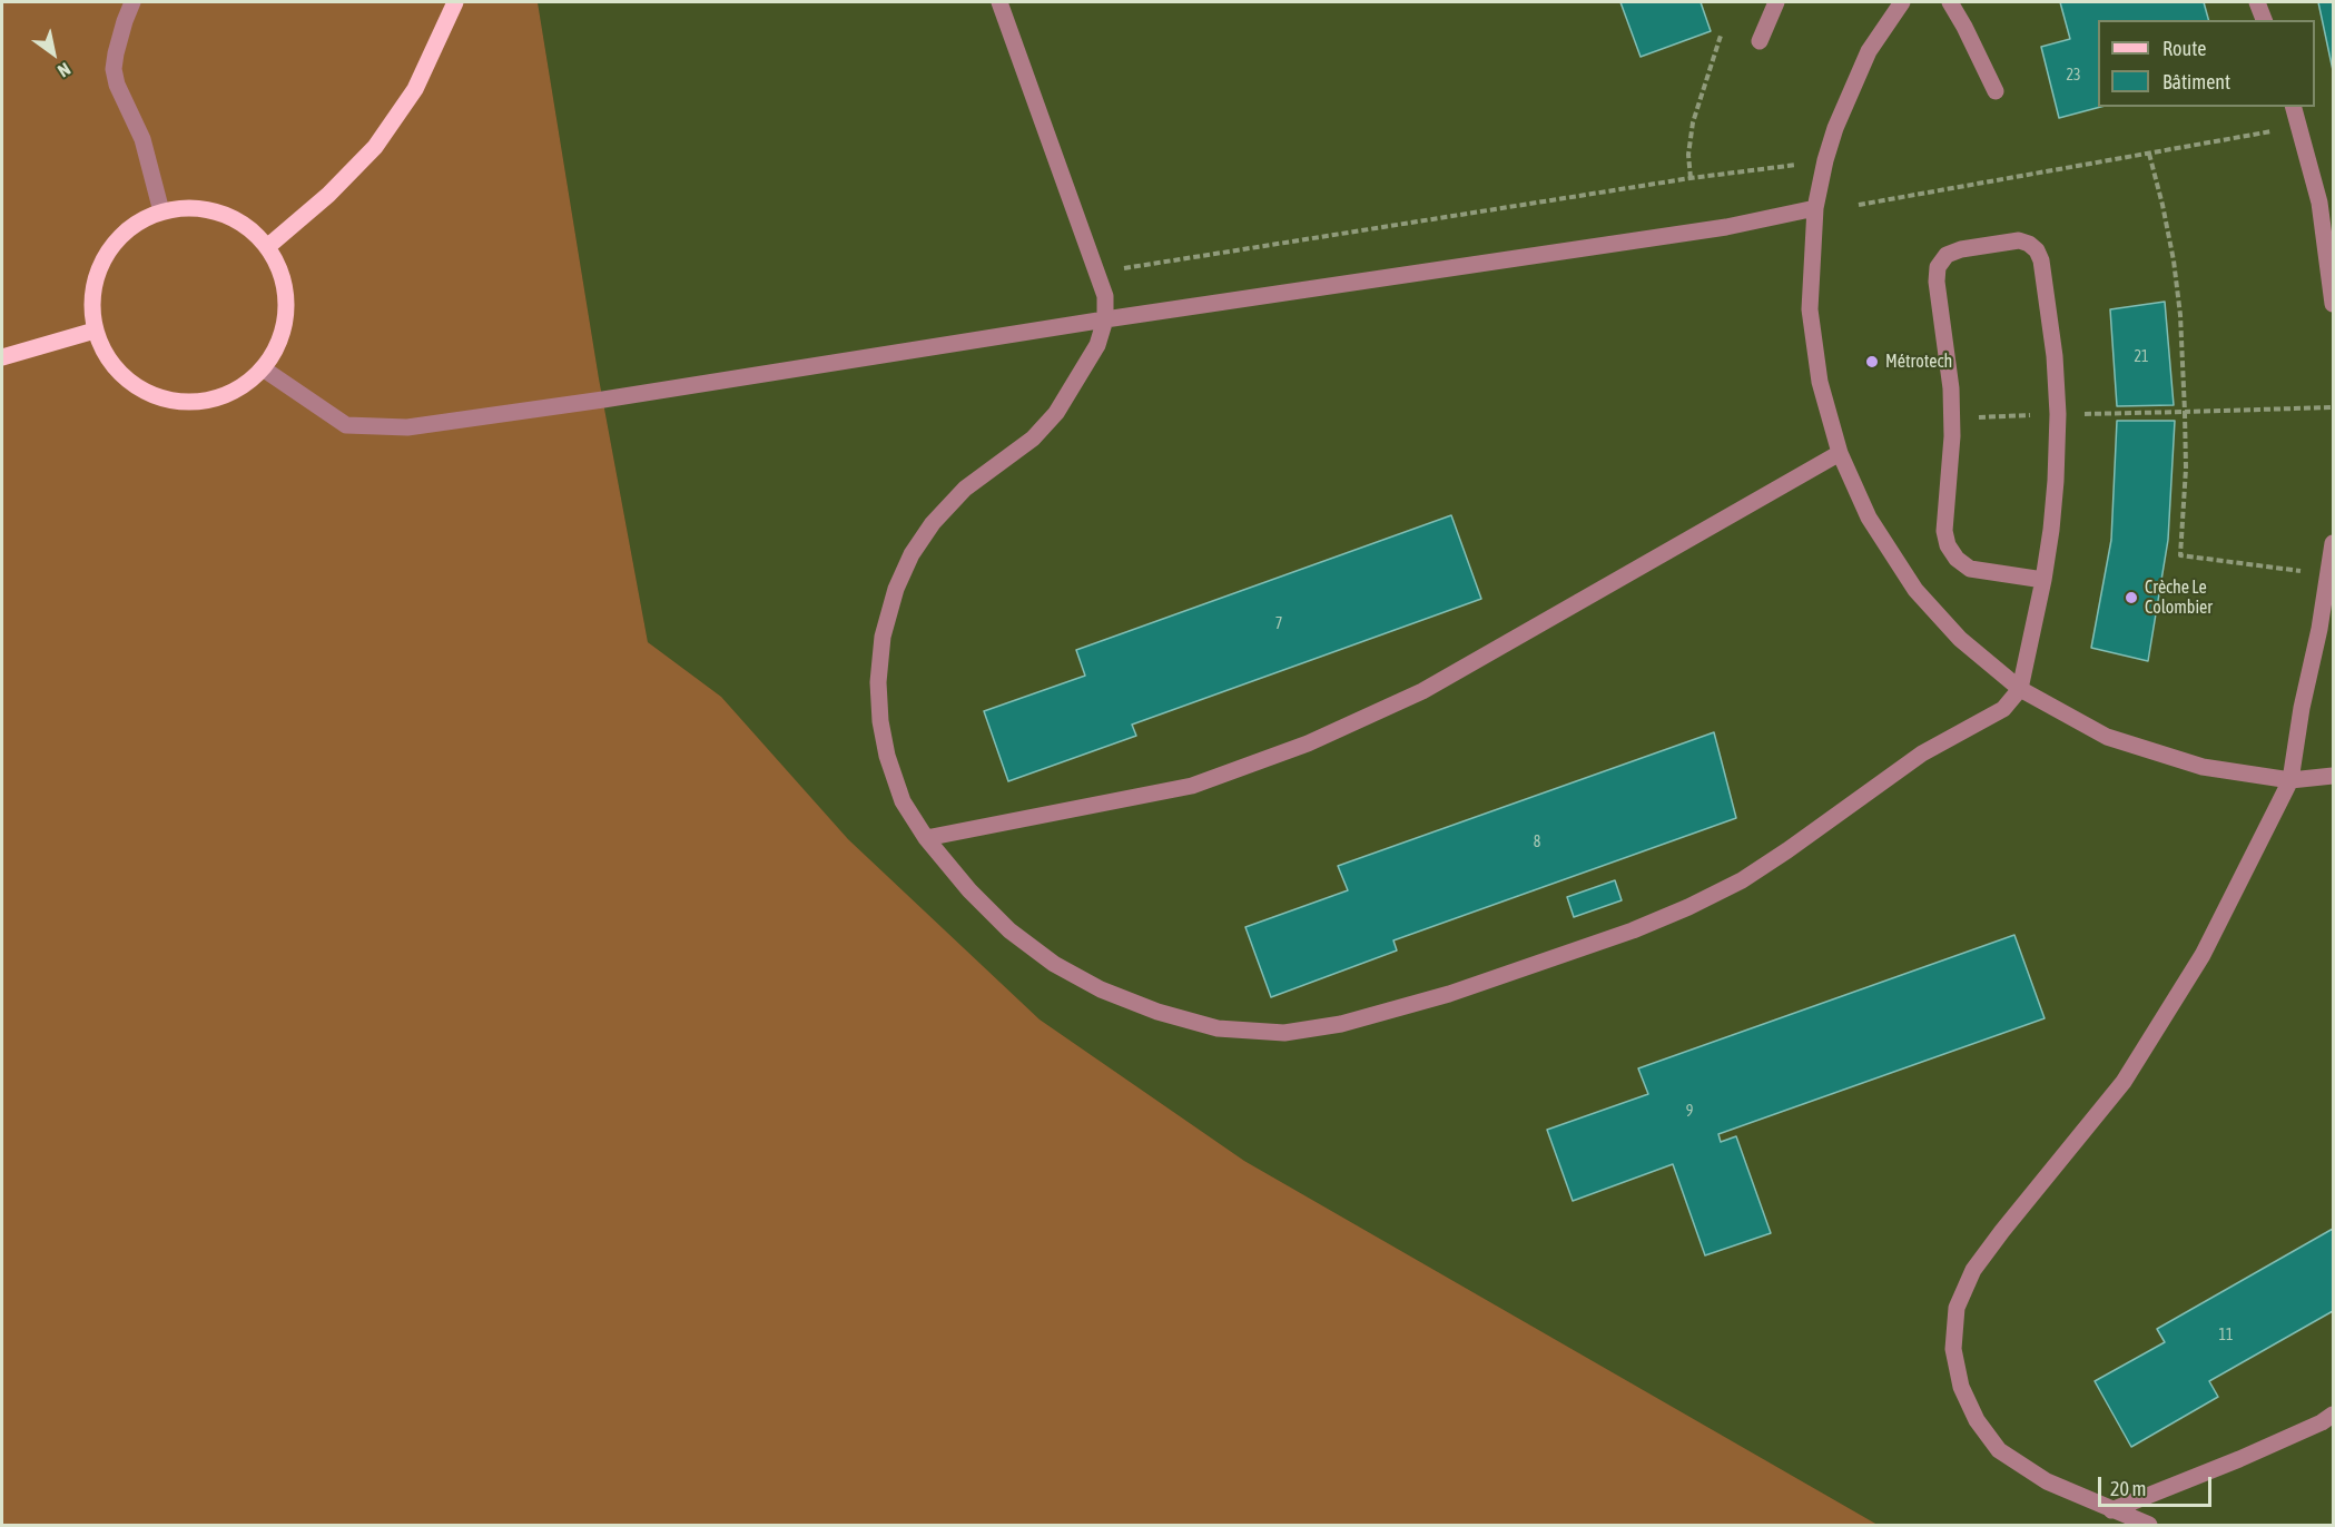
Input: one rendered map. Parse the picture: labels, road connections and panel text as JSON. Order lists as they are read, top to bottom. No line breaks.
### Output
{"places":["Métrotech","Crèche Le Colombier"],"house_numbers":["23","21","7","8","9","11"],"legend":["Route","Bâtiment"],"scale_bar":"20 m","north":"bottom right"}
